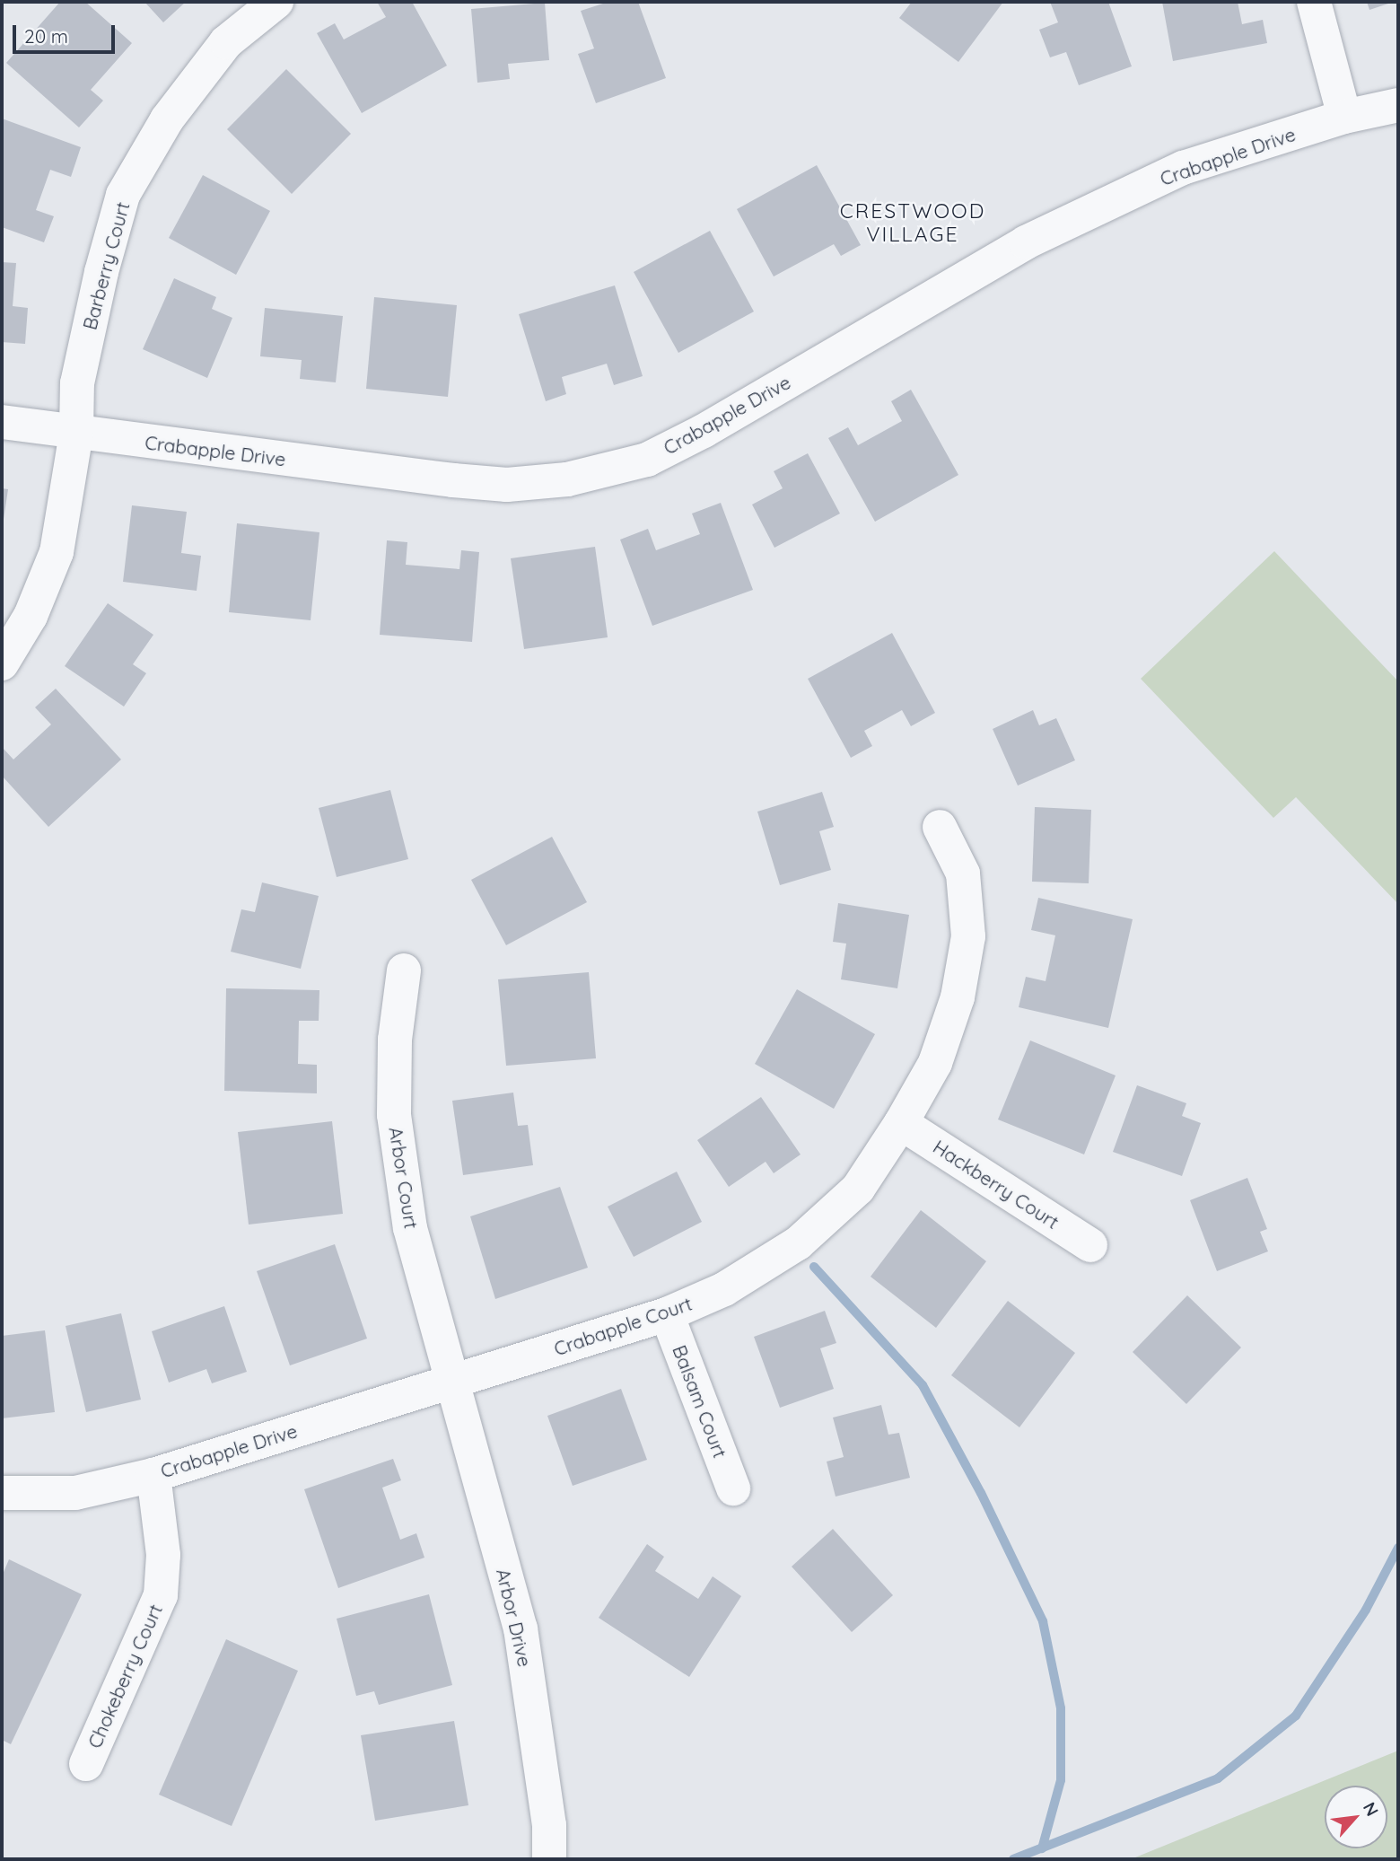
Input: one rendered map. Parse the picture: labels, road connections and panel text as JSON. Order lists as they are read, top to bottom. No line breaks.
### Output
{"streets":{"street":["Crabapple Drive","Barberry Court","Arbor Court","Hackberry Court","Crabapple Court","Balsam Court","Arbor Drive","Chokeberry Court"]},"crossings":[["Crabapple Drive","Barberry Court"],["Crabapple Drive","Arbor Court"],["Crabapple Drive","Crabapple Court"],["Crabapple Drive","Arbor Drive"],["Crabapple Drive","Chokeberry Court"],["Arbor Court","Crabapple Court"],["Arbor Court","Arbor Drive"],["Hackberry Court","Crabapple Court"],["Crabapple Court","Balsam Court"],["Crabapple Court","Arbor Drive"]],"districts":["CRESTWOOD VILLAGE"],"scale_bar":"20 m","north":"top right"}
